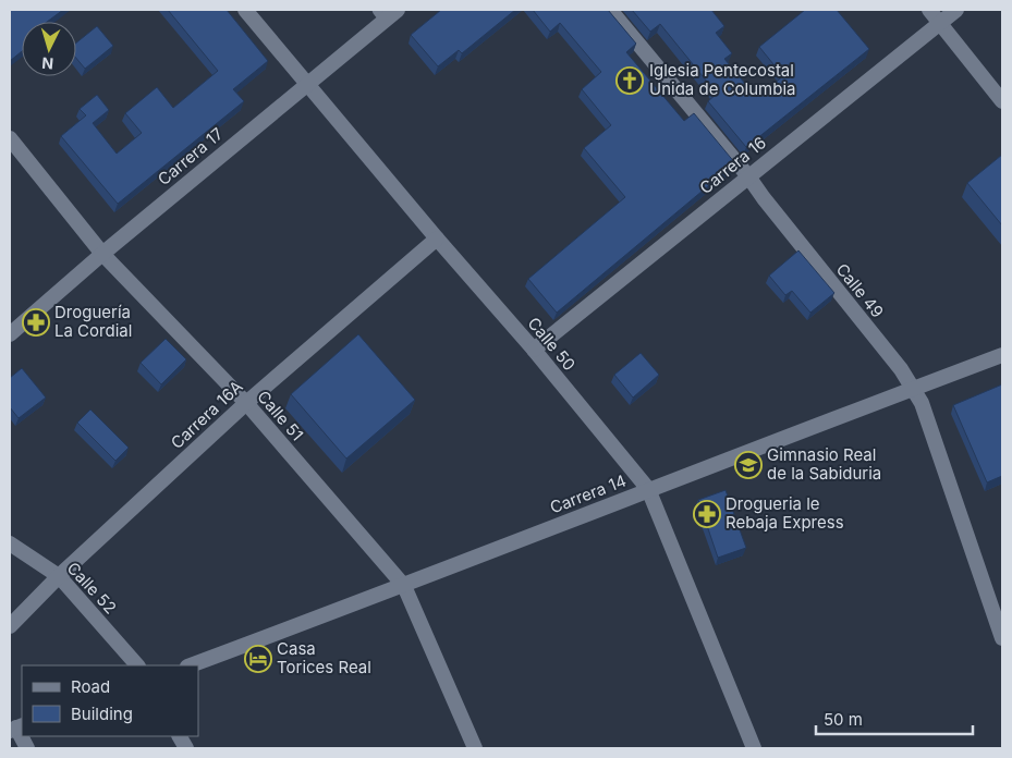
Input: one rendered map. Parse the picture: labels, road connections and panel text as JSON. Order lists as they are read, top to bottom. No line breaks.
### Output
{"streets":{"street":["Carrera 17","Carrera 16","Calle 49","Calle 50","Carrera 16A","Calle 51","Carrera 14","Calle 52"]},"crossings":[["Carrera 17","Calle 50"],["Carrera 17","Calle 51"],["Carrera 16","Calle 49"],["Carrera 16","Calle 50"],["Calle 49","Carrera 14"],["Calle 50","Carrera 16A"],["Calle 50","Carrera 14"],["Carrera 16A","Calle 51"],["Carrera 16A","Calle 52"],["Calle 51","Carrera 14"]],"places":{"church":["Iglesia Pentecostal Unida de Columbia"],"pharmacy":["Droguería La Cordial","Drogueria le Rebaja Express"],"school or university":["Gimnasio Real de la Sabiduria"],"hotel":["Casa Torices Real"]},"legend":["Road","Building"],"scale_bar":"50 m","north":"bottom"}
